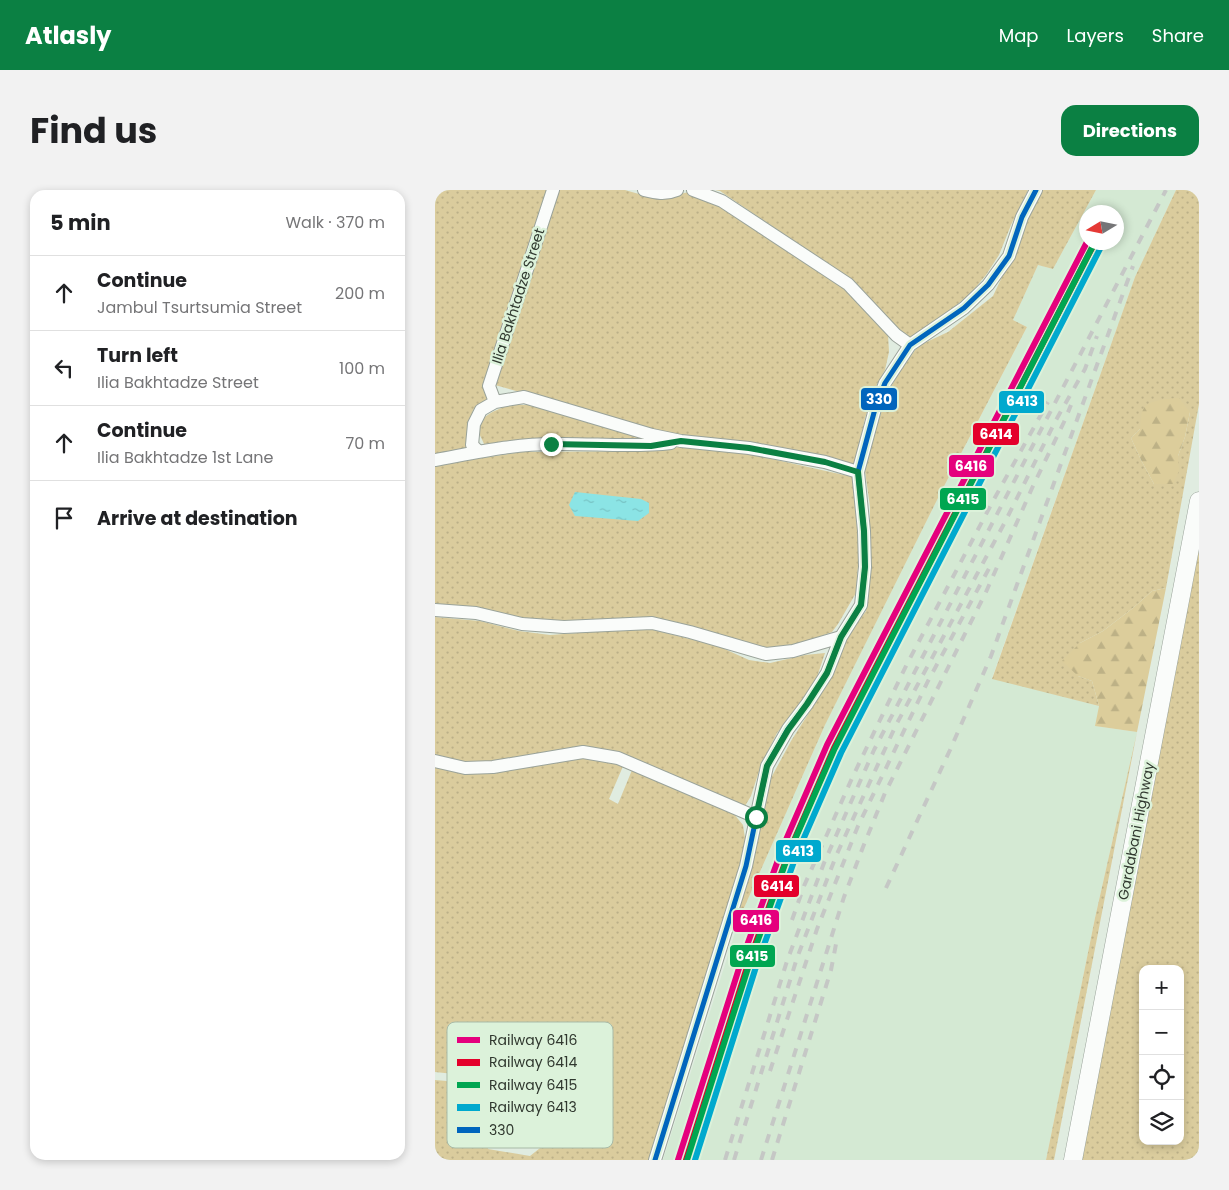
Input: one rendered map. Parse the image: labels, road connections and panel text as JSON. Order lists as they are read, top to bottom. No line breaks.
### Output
{"streets":{"main road":["Gardabani Highway"],"street":["Ilia Bakhtadze Street"]},"lines":["transit line 330","rail line 6416","rail line 6414","rail line 6415","rail line 6413"],"legend":["Railway 6416","Railway 6414","Railway 6415","Railway 6413","330"],"north":"left","page":{"header":"Atlasly","nav":["Map","Layers","Share"],"title":"Find us","buttons":"Directions","heading":["5 min","Walk · 370 m"],"list":[["Continue","Jambul Tsurtsumia Street","200 m"],["Turn left","Ilia Bakhtadze Street","100 m"],["Continue","Ilia Bakhtadze 1st Lane","70 m"],"Arrive at destination"],"map_buttons":["+","−"]}}
